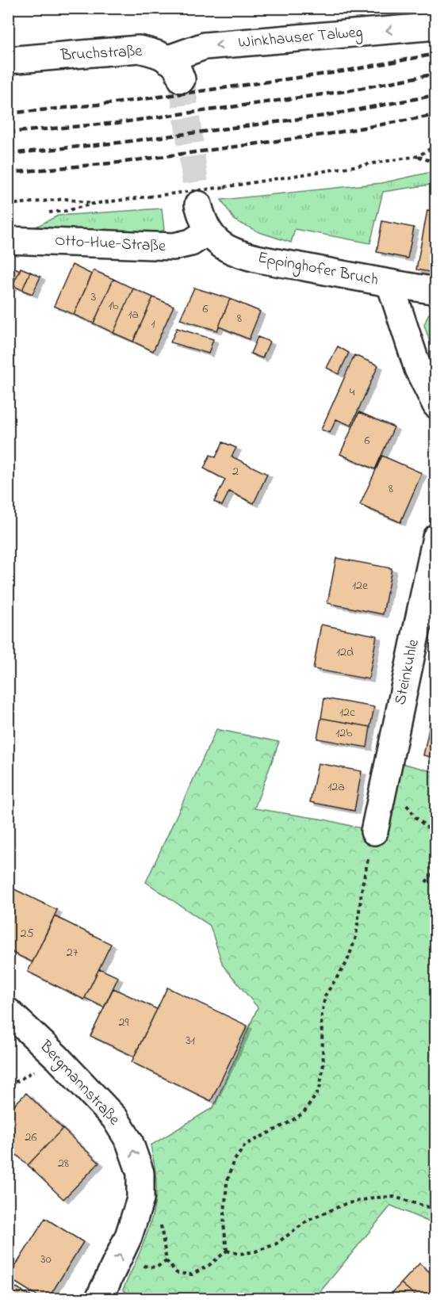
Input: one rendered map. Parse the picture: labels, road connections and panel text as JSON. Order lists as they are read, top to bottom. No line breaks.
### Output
{"streets":{"street":["Winkhauser Talweg","Bruchstraße","Otto-Hue-Straße","Eppinghofer Bruch","Steinkuhle","Bergmannstraße"]},"crossings":[["Winkhauser Talweg","Bruchstraße"],["Otto-Hue-Straße","Eppinghofer Bruch"]],"one_way":["Winkhauser Talweg","Bergmannstraße"],"house_numbers":["3","1b","6","1a","8","1","4","6","2","8","12e","12d","12c","12b","12a","25","27","29","31","26","28","30"]}
